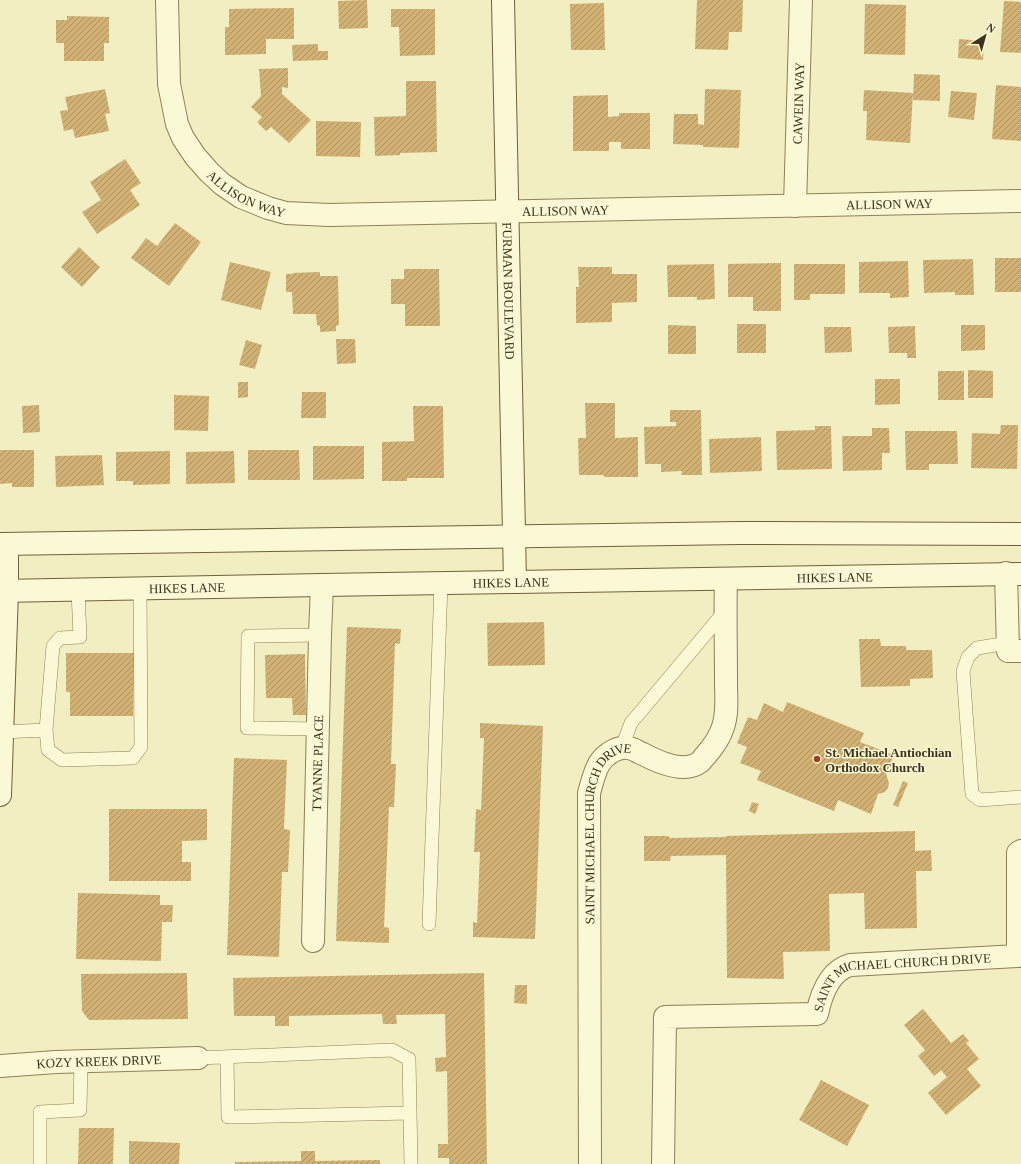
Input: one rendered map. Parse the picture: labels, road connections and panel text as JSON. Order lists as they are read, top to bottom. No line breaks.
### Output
{"streets":{"street":["CAWEIN WAY","ALLISON WAY","FURMAN BOULEVARD","HIKES LANE","TYANNE PLACE","SAINT MICHAEL CHURCH DRIVE","KOZY KREEK DRIVE"]},"crossings":[["CAWEIN WAY","ALLISON WAY"],["ALLISON WAY","FURMAN BOULEVARD"],["FURMAN BOULEVARD","HIKES LANE"],["HIKES LANE","TYANNE PLACE"],["HIKES LANE","SAINT MICHAEL CHURCH DRIVE"]],"places":["St. Michael Antiochian Orthodox Church"],"north":"top right"}
